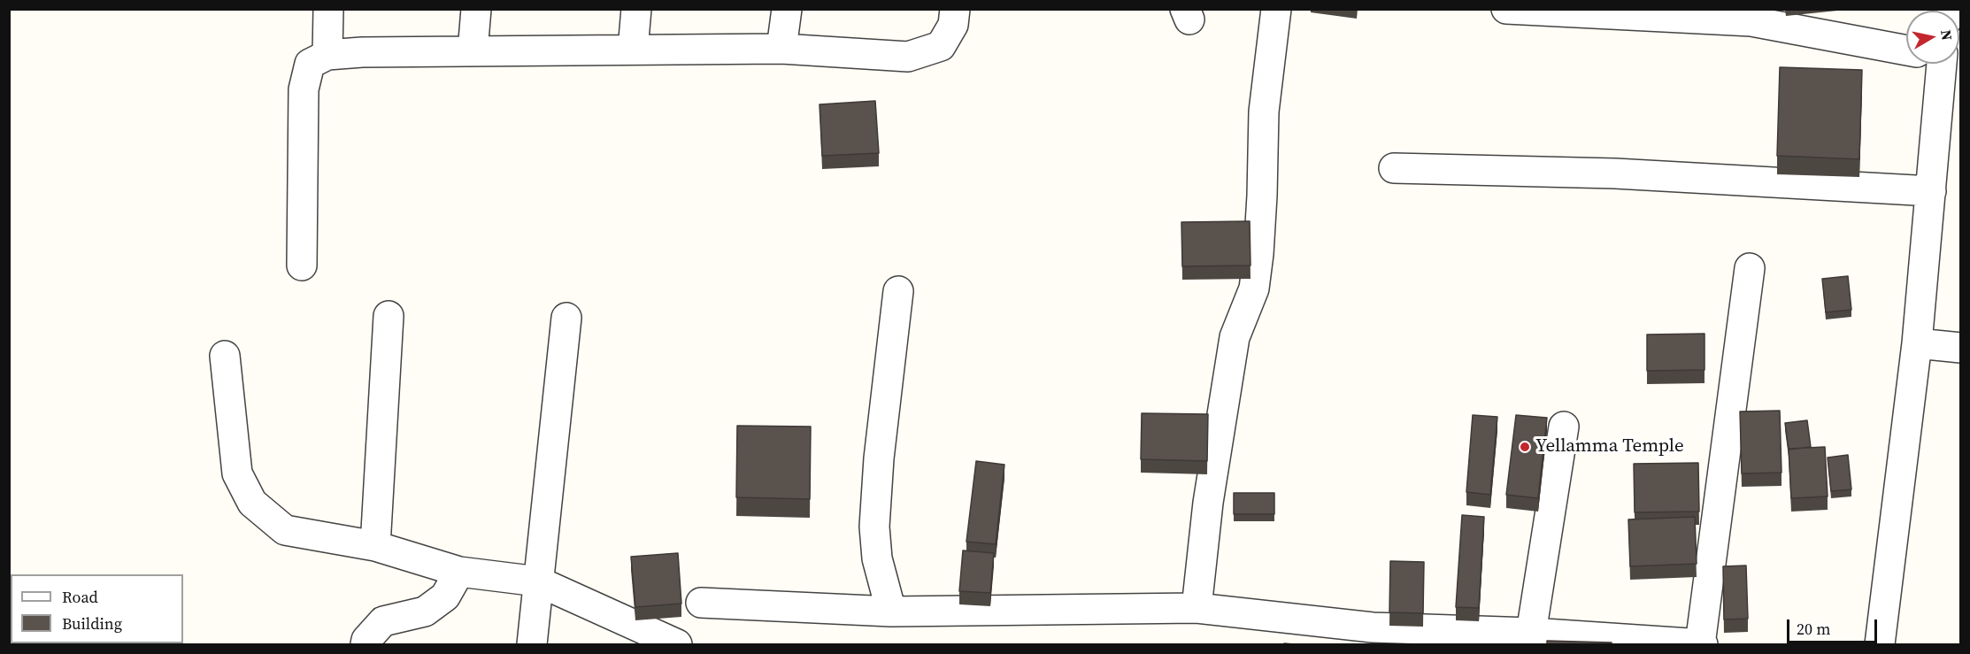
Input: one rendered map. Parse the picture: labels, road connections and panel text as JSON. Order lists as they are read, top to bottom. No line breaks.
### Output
{"places":["Yellamma Temple"],"legend":["Road","Building"],"scale_bar":"20 m","north":"right"}
